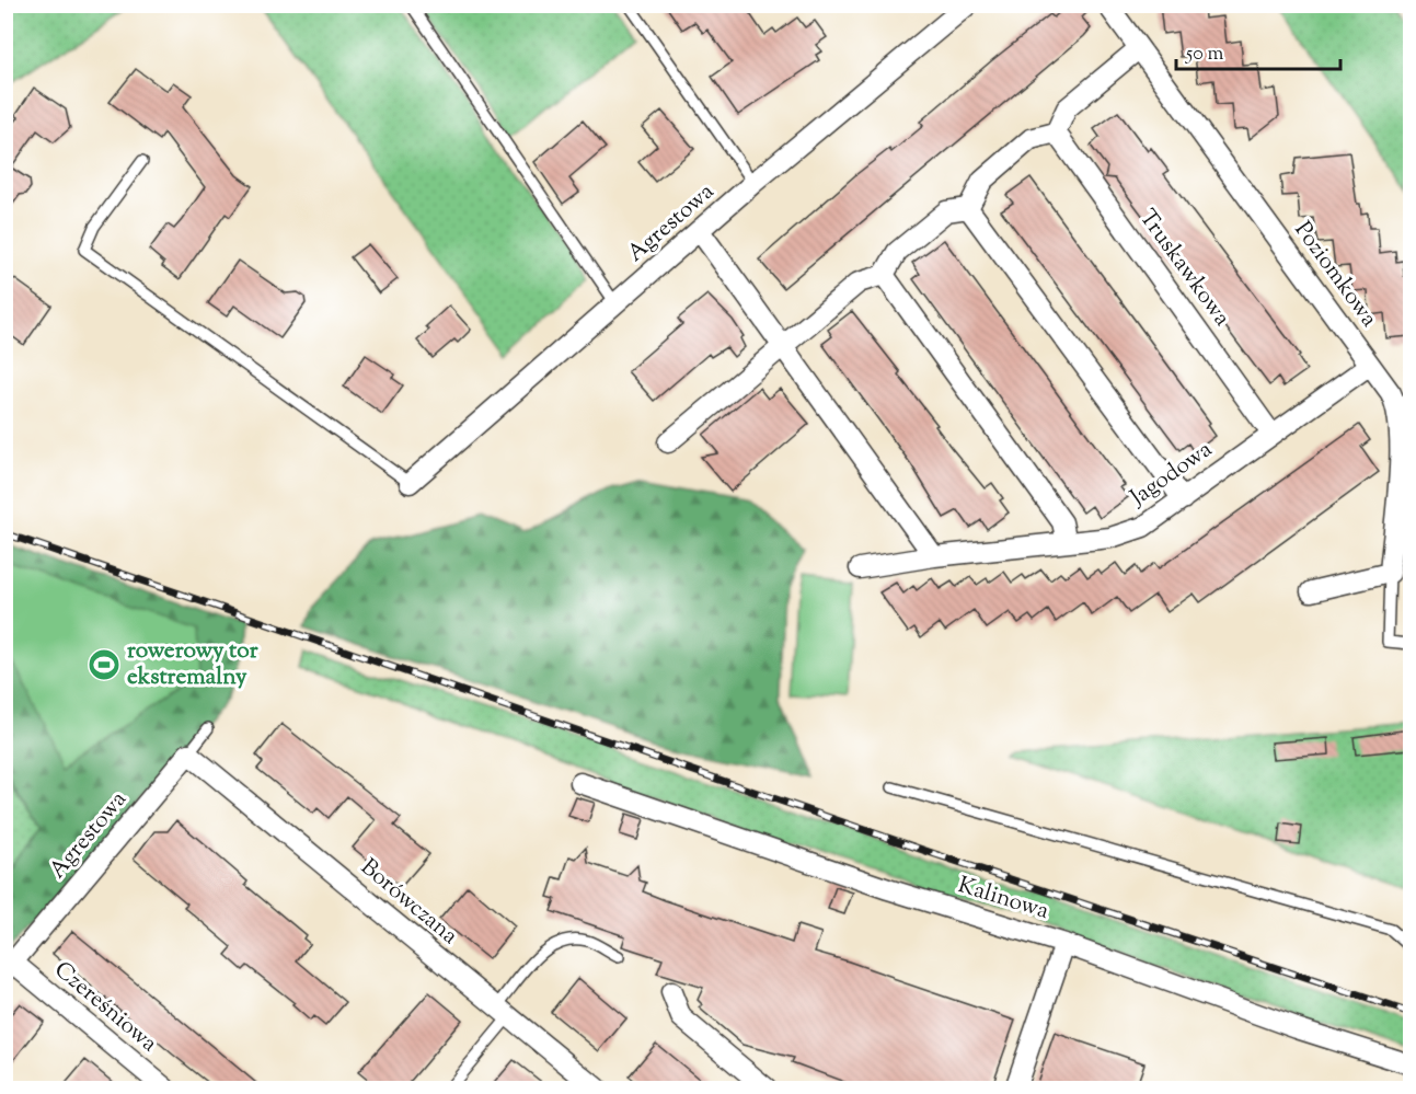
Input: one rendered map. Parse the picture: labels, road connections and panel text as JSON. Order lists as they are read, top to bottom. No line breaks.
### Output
{"streets":{"street":["Agrestowa","Truskawkowa","Poziomkowa","Jagodowa","Kalinowa","Borówczana","Czereśniowa"]},"crossings":[["Agrestowa","Borówczana"],["Agrestowa","Czereśniowa"],["Truskawkowa","Jagodowa"],["Poziomkowa","Jagodowa"]],"places":{"sports":["rowerowy tor ekstremalny"]},"scale_bar":"50 m"}
